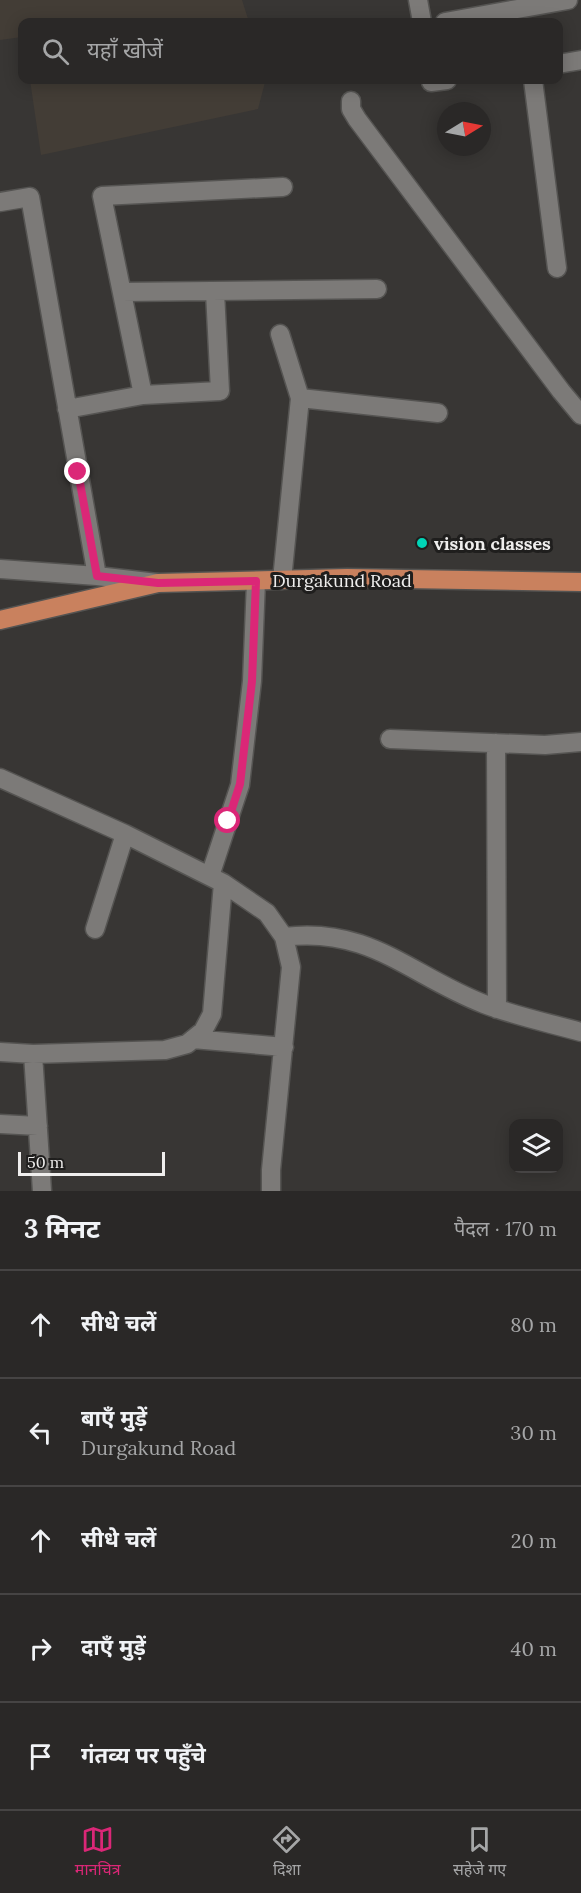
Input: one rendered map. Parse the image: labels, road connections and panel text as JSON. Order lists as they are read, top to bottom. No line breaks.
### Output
{"streets":{"main road":["Durgakund Road"]},"places":["vision classes"],"scale_bar":"50 m","north":"right","page":{"search":"यहाँ खोजें","scale":"50 m","heading":["3 मिनट","पैदल · 170 m"],"list":[["सीधे चलें","80 m"],["बाएँ मुड़ें","Durgakund Road","30 m"],["सीधे चलें","20 m"],["दाएँ मुड़ें","40 m"],"गंतव्य पर पहुँचे"],"nav":["मानचित्र","दिशा","सहेजे गए"]}}
